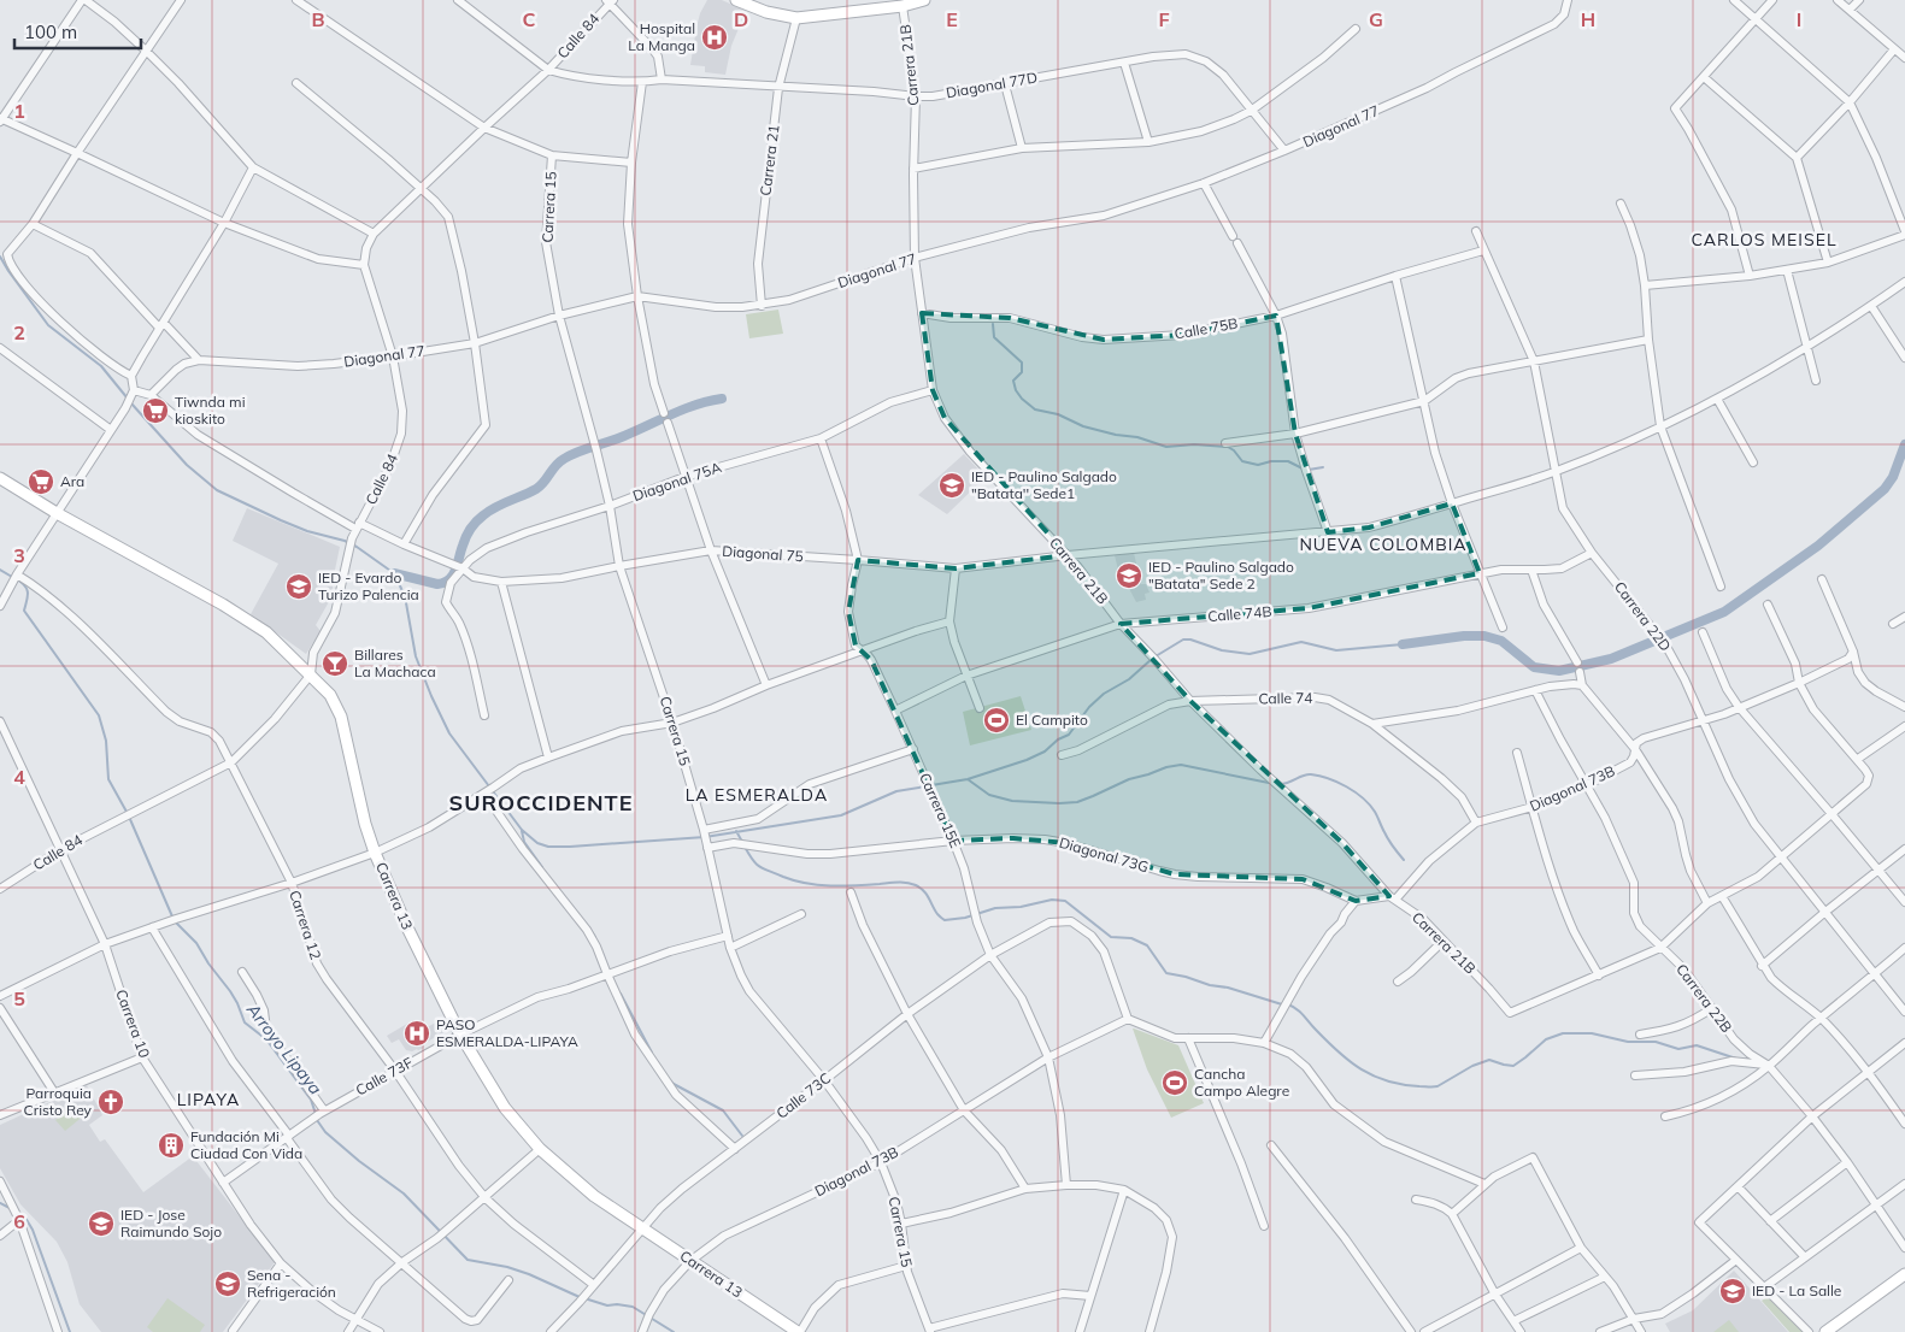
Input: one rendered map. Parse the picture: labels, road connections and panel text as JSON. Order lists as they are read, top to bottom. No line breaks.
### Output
{"streets":{"street":["Calle 84","Carrera 21B","Diagonal 77D","Diagonal 77","Carrera 21","Carrera 15","Calle 75B","Diagonal 75A","Diagonal 75","Calle 74B","Carrera 22D","Calle 74","Diagonal 73B","Carrera 15E","Diagonal 73G","Carrera 13","Carrera 12","Carrera 22B","Carrera 10","Calle 73F","Calle 73C"]},"crossings":[["Calle 84","Diagonal 77D"],["Calle 84","Diagonal 77"],["Calle 84","Carrera 15"],["Calle 84","Diagonal 75"],["Calle 84","Carrera 13"],["Calle 84","Carrera 12"],["Calle 84","Carrera 10"],["Carrera 21B","Diagonal 77D"],["Carrera 21B","Diagonal 77"],["Carrera 21B","Calle 75B"],["Carrera 21B","Diagonal 75A"],["Carrera 21B","Diagonal 75"],["Carrera 21B","Calle 74B"],["Carrera 21B","Calle 74"],["Carrera 21B","Diagonal 73B"],["Diagonal 77D","Diagonal 77"],["Diagonal 77D","Carrera 21"],["Diagonal 77","Carrera 21"],["Diagonal 77","Carrera 15"],["Diagonal 77","Diagonal 75"],["Carrera 15","Diagonal 75A"],["Carrera 15","Diagonal 75"],["Carrera 15","Diagonal 73B"],["Carrera 15","Diagonal 73G"],["Carrera 15","Calle 73F"],["Carrera 15","Calle 73C"],["Calle 75B","Carrera 22D"],["Diagonal 75A","Diagonal 75"],["Diagonal 75A","Carrera 15E"],["Diagonal 75","Carrera 22D"],["Diagonal 75","Carrera 15E"],["Calle 74B","Carrera 22D"],["Calle 74B","Carrera 15E"],["Carrera 22D","Diagonal 73B"],["Calle 74","Diagonal 73B"],["Diagonal 73B","Carrera 15E"],["Diagonal 73B","Carrera 13"],["Diagonal 73B","Carrera 22B"],["Diagonal 73B","Calle 73C"],["Carrera 15E","Diagonal 73G"],["Carrera 15E","Calle 73C"],["Carrera 13","Calle 73F"],["Carrera 13","Calle 73C"],["Carrera 12","Calle 73F"],["Carrera 12","Calle 73C"],["Carrera 10","Calle 73F"]],"districts":["CARLOS MEISEL","NUEVA COLOMBIA","LA ESMERALDA","SUROCCIDENTE","LIPAYA"],"water":["Arroyo Lipaya"],"places":{"hospital":["Hospital La Manga","PASO ESMERALDA-LIPAYA"],"supermarket":["Tiwnda mi kioskito","Ara"],"school or university":["IED - Paulino Salgado \"Batata'' Sede1","IED - Paulino Salgado \"Batata\" Sede 2","IED - Evardo Turizo Palencia","IED - Jose Raimundo Sojo","Sena - Refrigeración","IED - La Salle"],"bar":["Billares La Machaca"],"sports":["El Campito","Cancha Campo Alegre"],"church":["Parroquia Cristo Rey"],"building":["Fundación Mi Ciudad Con Vida"]},"scale_bar":"100 m","grid":{"columns":["B","C","D","E","F","G","H","I"],"rows":["1","2","3","4","5","6"]}}
